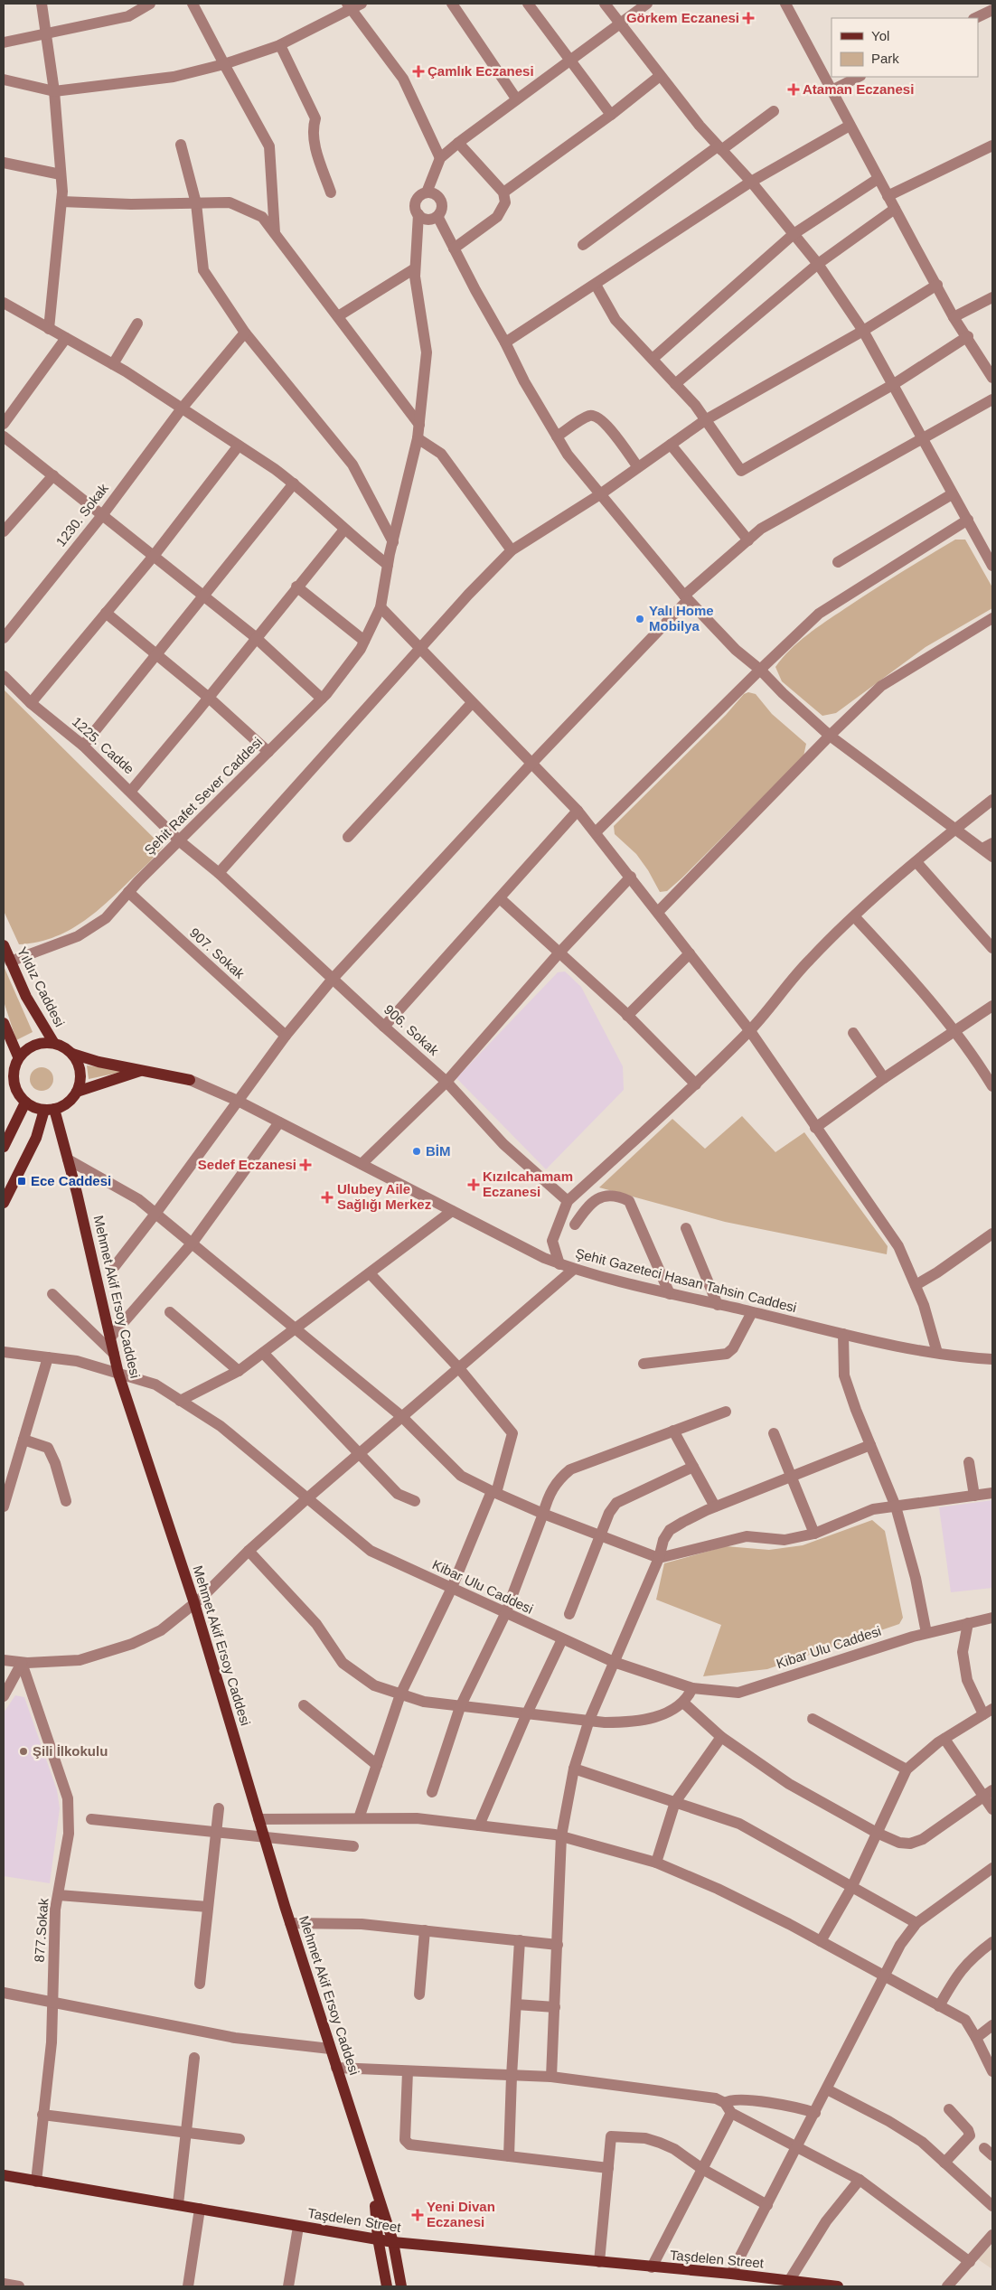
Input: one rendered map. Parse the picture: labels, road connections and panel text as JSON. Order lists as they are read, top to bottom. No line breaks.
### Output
{"streets":{"main road":["Yıldız Caddesi","Şehit Gazeteci Hasan Tahsin Caddesi","Mehmet Akif Ersoy Caddesi","Taşdelen Street"],"street":["1230. Sokak","1225. Cadde","Şehit Rafet Sever Caddesi","907. Sokak","906. Sokak","Kibar Ulu Caddesi","877.Sokak"]},"crossings":[["1225. Cadde","Şehit Rafet Sever Caddesi"],["1225. Cadde","906. Sokak"],["Şehit Rafet Sever Caddesi","907. Sokak"],["Şehit Rafet Sever Caddesi","Yıldız Caddesi"],["Şehit Rafet Sever Caddesi","906. Sokak"],["Yıldız Caddesi","Şehit Gazeteci Hasan Tahsin Caddesi"],["Yıldız Caddesi","Mehmet Akif Ersoy Caddesi"],["Şehit Gazeteci Hasan Tahsin Caddesi","Mehmet Akif Ersoy Caddesi"],["Mehmet Akif Ersoy Caddesi","Kibar Ulu Caddesi"],["Mehmet Akif Ersoy Caddesi","Taşdelen Street"],["877.Sokak","Taşdelen Street"]],"places":{"health":["Görkem Eczanesi","Çamlık Eczanesi","Ataman Eczanesi","Sedef Eczanesi","Kızılcahamam Eczanesi","Ulubey Aile Sağlığı Merkez","Yeni Divan Eczanesi"],"other":["Yalı Home Mobilya","BİM","Şili İlkokulu"],"transit":["Ece Caddesi"]},"legend":["Yol","Park"]}
